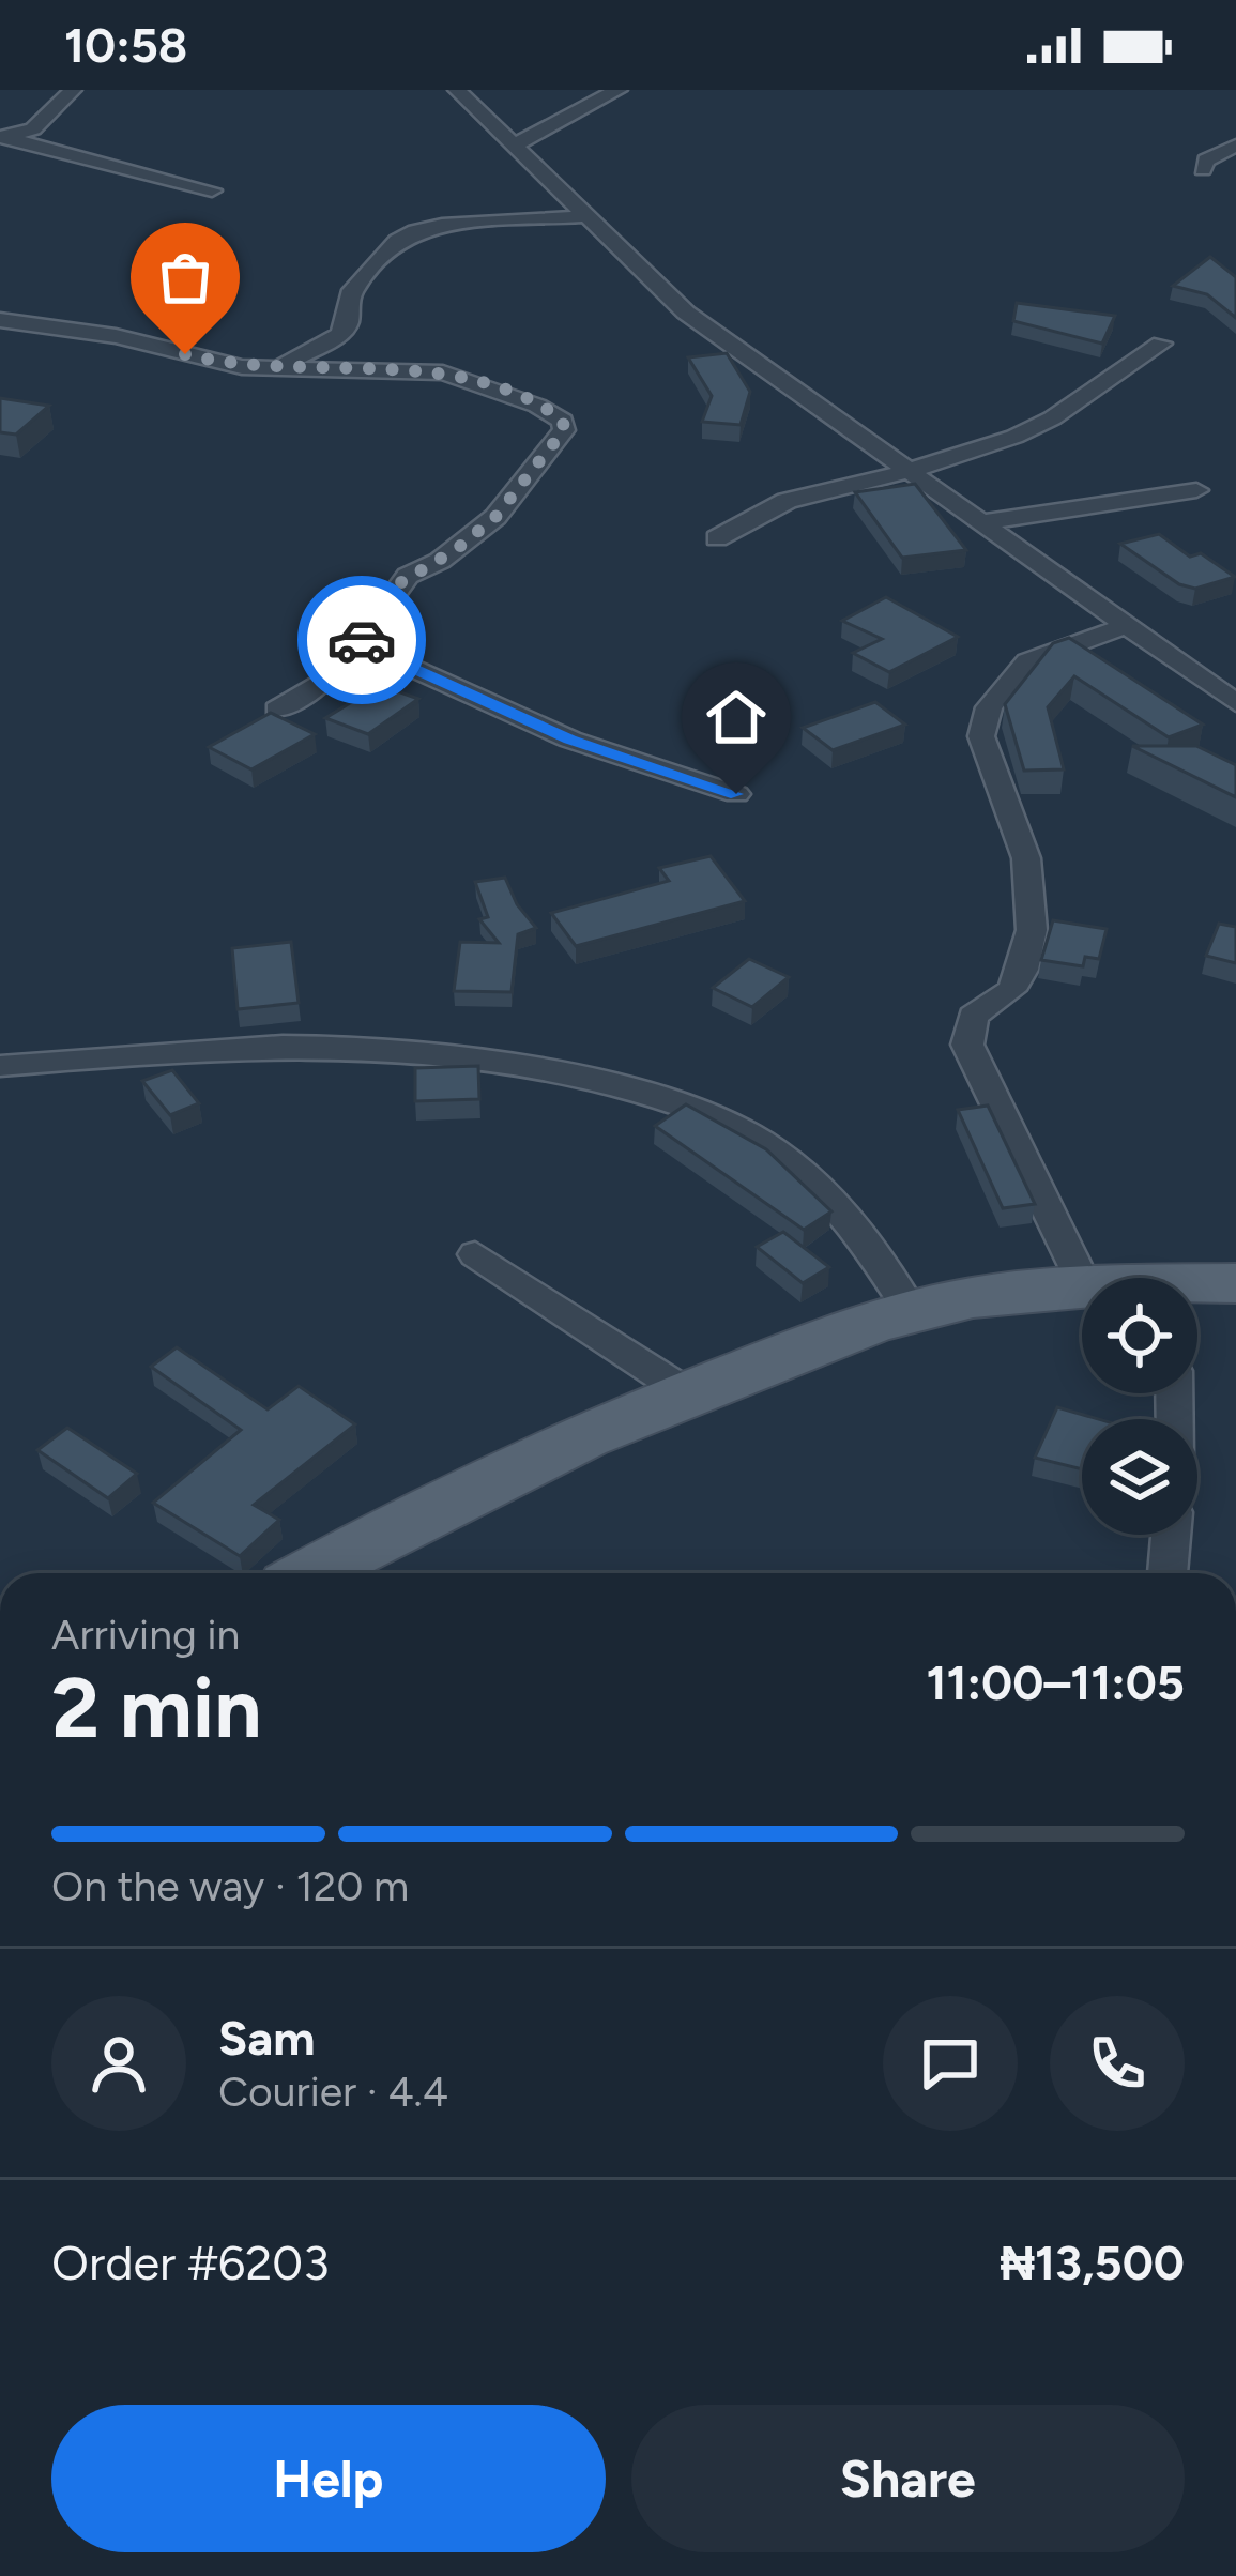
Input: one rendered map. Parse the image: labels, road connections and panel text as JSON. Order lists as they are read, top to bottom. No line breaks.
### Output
{"page":{"status":"10:58","heading":["2 min","Arriving in","11:00–11:05"],"panel":["Sam","Courier · 4.4","Order #6203","₦13,500"],"bar":"On the way · 120 m","buttons":["Help","Share"]}}
